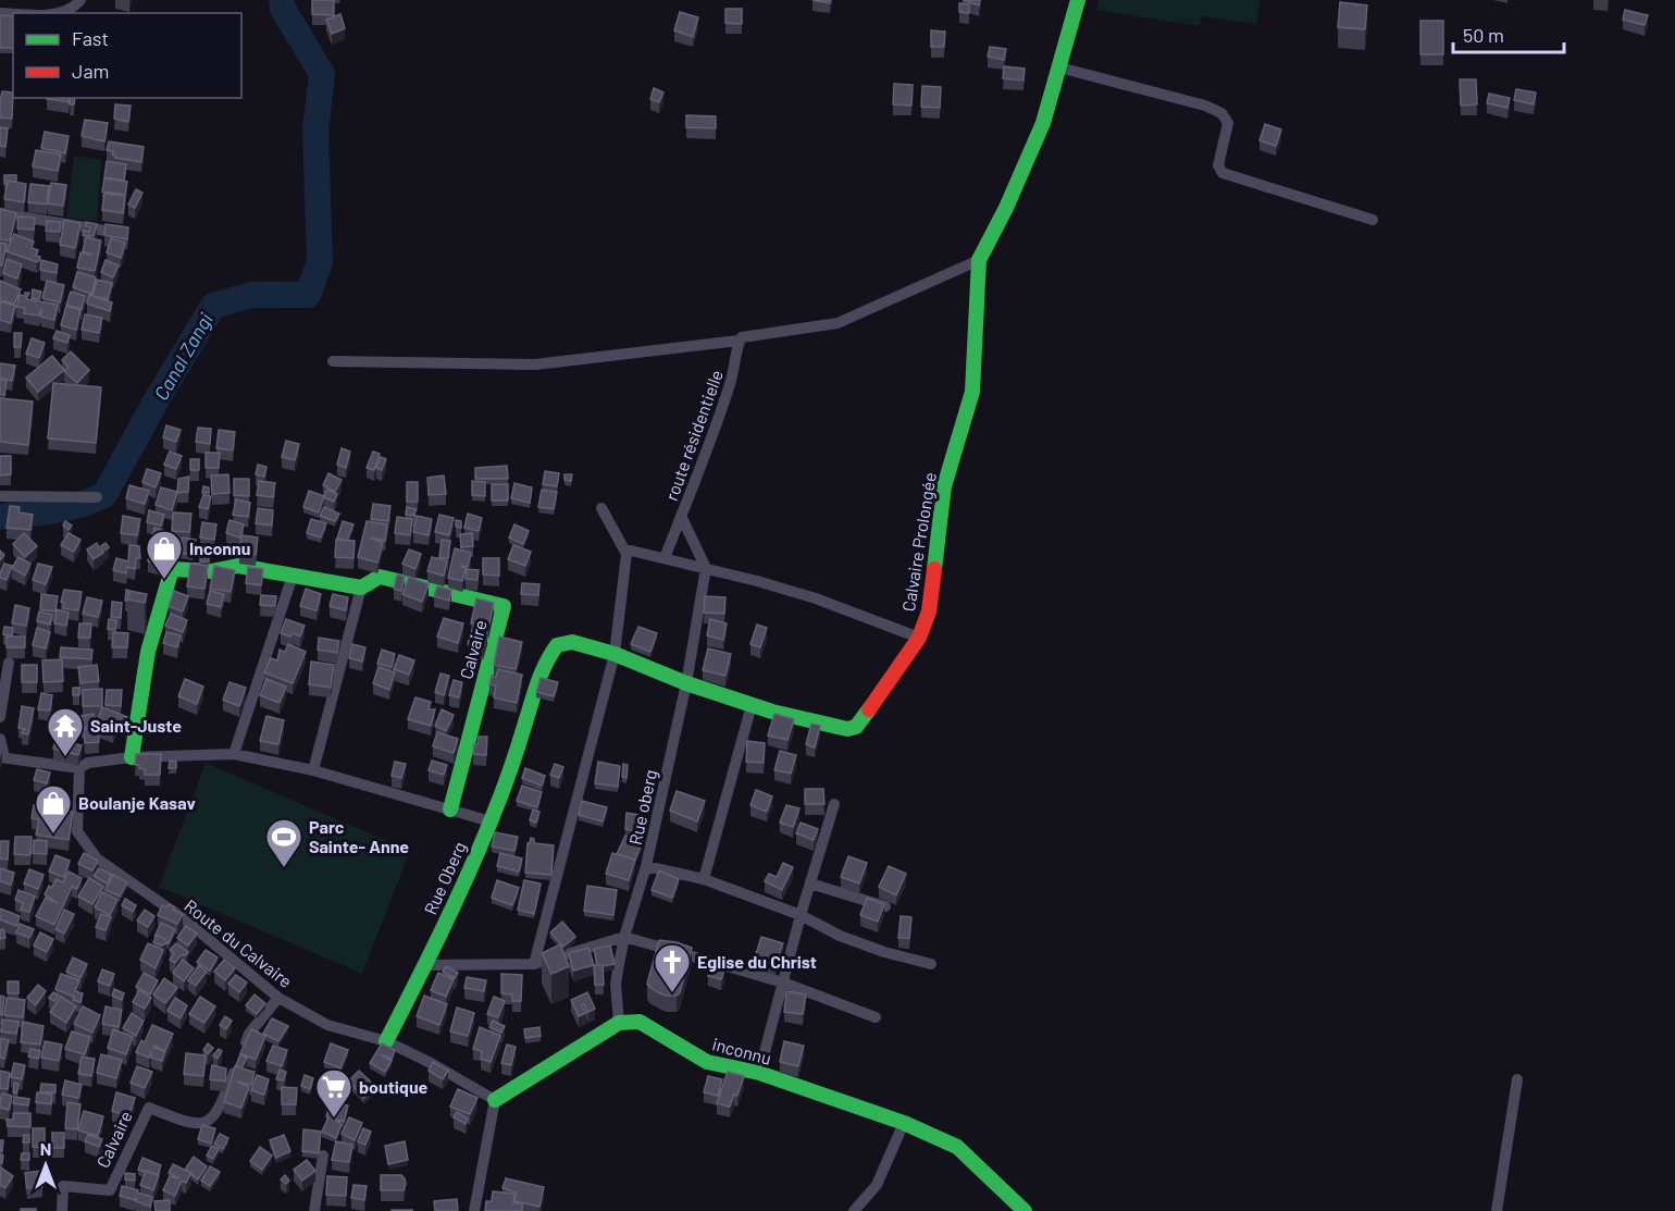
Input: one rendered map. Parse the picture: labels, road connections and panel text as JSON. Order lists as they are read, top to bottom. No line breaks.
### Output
{"streets":{"street":["route résidentielle","Calvaire Prolongée","Calvaire","Rue oberg","Rue Oberg","Route du Calvaire","inconnu"]},"crossings":[["Calvaire Prolongée","Rue oberg"],["Calvaire Prolongée","Rue Oberg"],["Calvaire","Route du Calvaire"],["Rue Oberg","Route du Calvaire"]],"water":["Canal Zangi"],"places":{"shop":["Inconnu","Boulanje Kasav"],"temple":["Saint-Juste"],"sports":["Parc Sainte- Anne"],"church":["Eglise du Christ"],"supermarket":["boutique"]},"legend":["Fast","Jam"],"scale_bar":"50 m","north":"top"}
